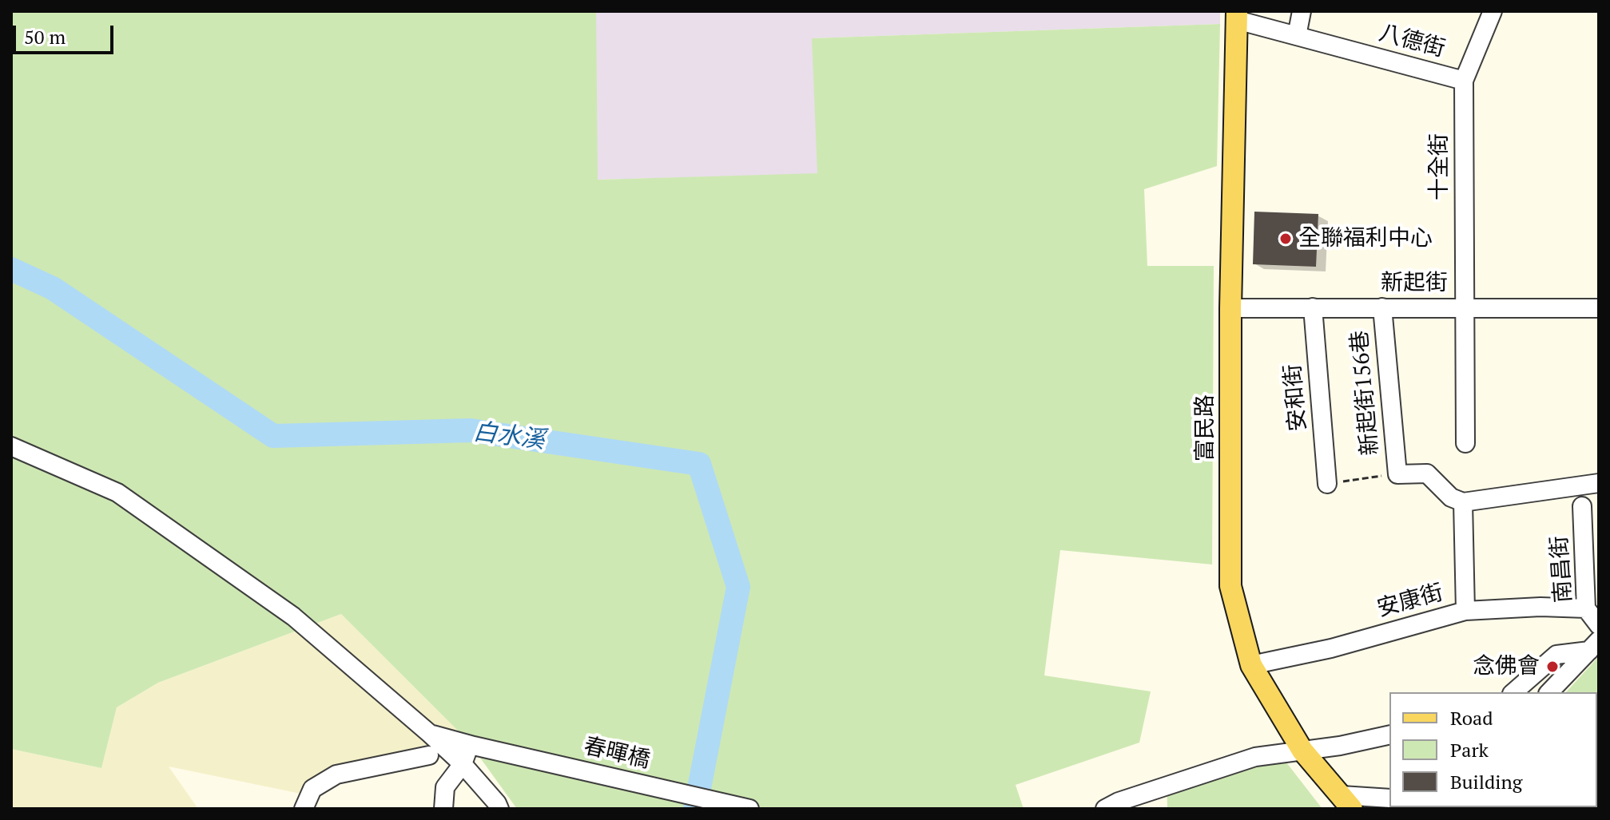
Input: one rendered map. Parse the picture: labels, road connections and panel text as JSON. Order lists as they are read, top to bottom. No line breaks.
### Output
{"streets":{"main road":["富民路"],"street":["八德街","十全街","新起街","新起街156巷","安和街","南昌街","安康街","春暉橋"]},"crossings":[["八德街","十全街"],["八德街","富民路"],["十全街","新起街"],["新起街","新起街156巷"],["新起街","安和街"],["新起街","富民路"],["富民路","安康街"],["南昌街","安康街"]],"water":["白水溪"],"places":["全聯福利中心","念佛會"],"legend":["Road","Park","Building"],"scale_bar":"50 m"}
